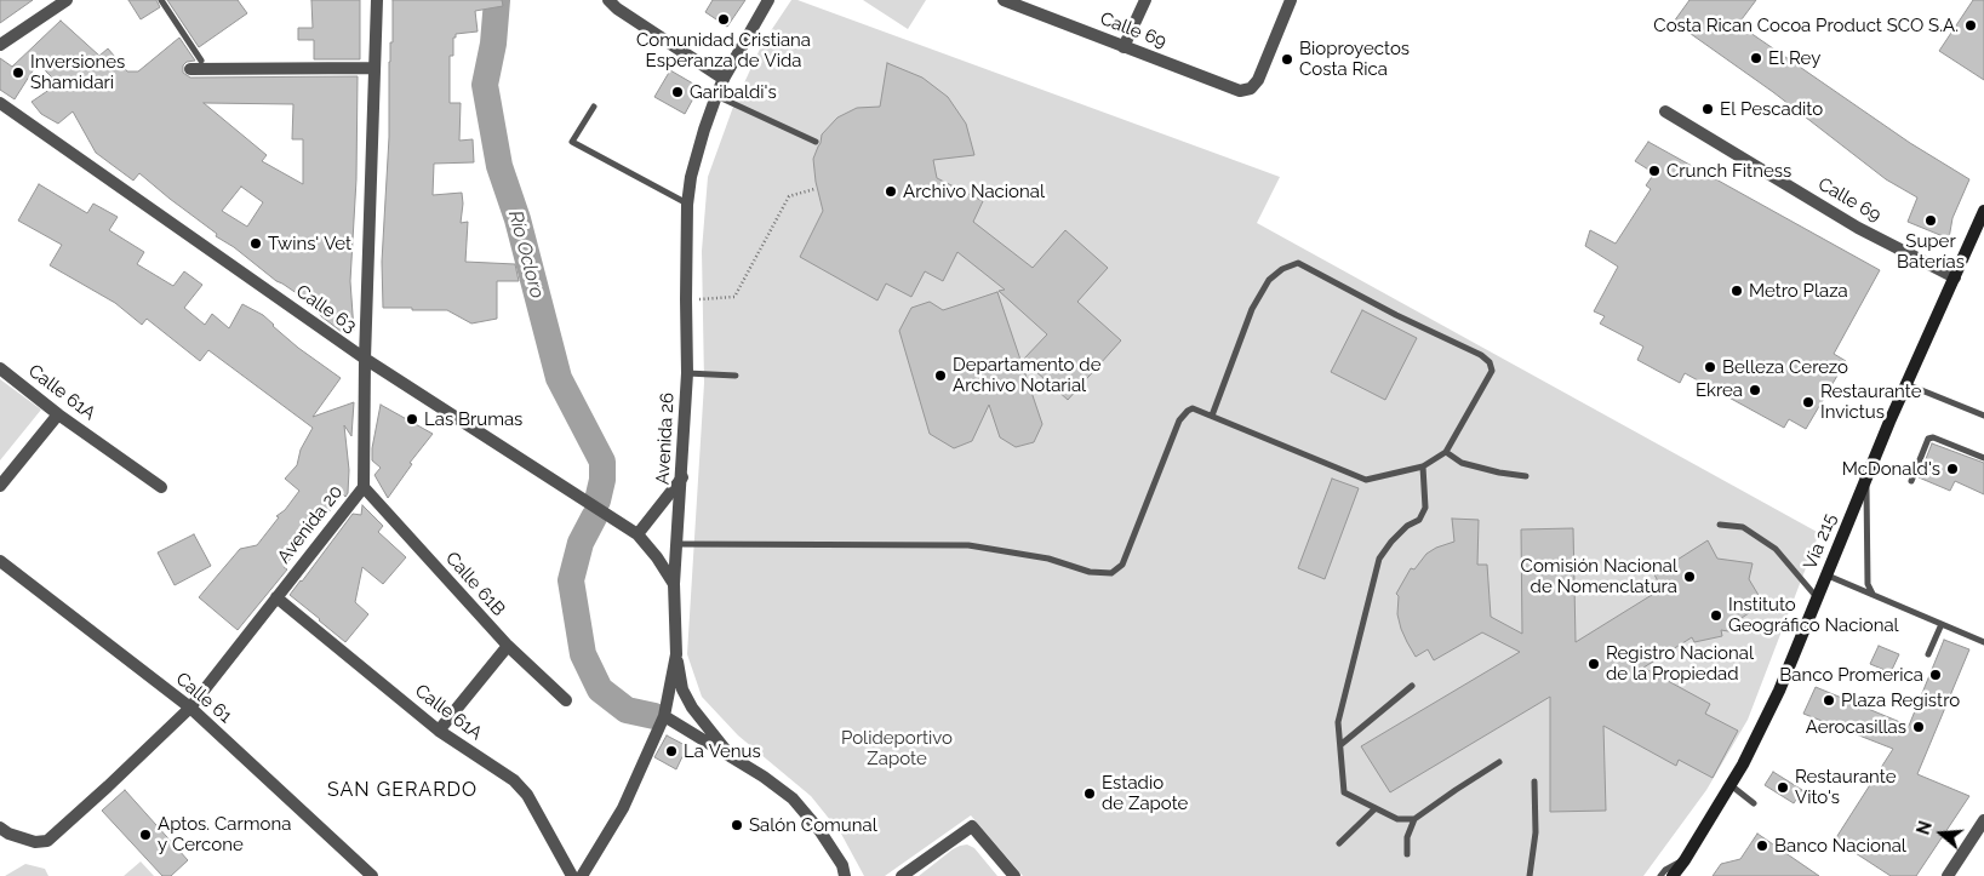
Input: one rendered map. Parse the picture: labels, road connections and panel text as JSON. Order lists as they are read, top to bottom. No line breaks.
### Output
{"streets":{"main road":["Vía 215"],"street":["Calle 69","Calle 63","Calle 61A","Avenida 26","Avenida 20","Calle 61B","Calle 61"]},"crossings":[["Calle 69","Vía 215"],["Calle 63","Avenida 26"],["Calle 63","Avenida 20"],["Calle 61A","Avenida 20"],["Avenida 20","Calle 61B"],["Avenida 20","Calle 61"]],"districts":["SAN GERARDO"],"water":["Río Ocloro"],"parks":["Polideportivo Zapote"],"places":["Comunidad Cristiana Esperanza de Vida","Costa Rican Cocoa Product SCO S.A.","El Rey","Bioproyectos Costa Rica","Inversiones Shamidari","Garibaldi's","El Pescadito","Crunch Fitness","Archivo Nacional","Super Baterías","Twins' Vet","Metro Plaza","Belleza Cerezo","Departamento de Archivo Notarial","Ekrea","Restaurante Invictus","Las Brumas","McDonald's","Comisión Nacional de Nomenclatura","Instituto Geográfico Nacional","Registro Nacional de la Propiedad","Banco Promerica","Plaza Registro","Aerocasillas","La Venus","Restaurante Vito's","Estadio de Zapote","Salón Comunal","Aptos. Carmona y Cercone","Banco Nacional"],"north":"left"}
